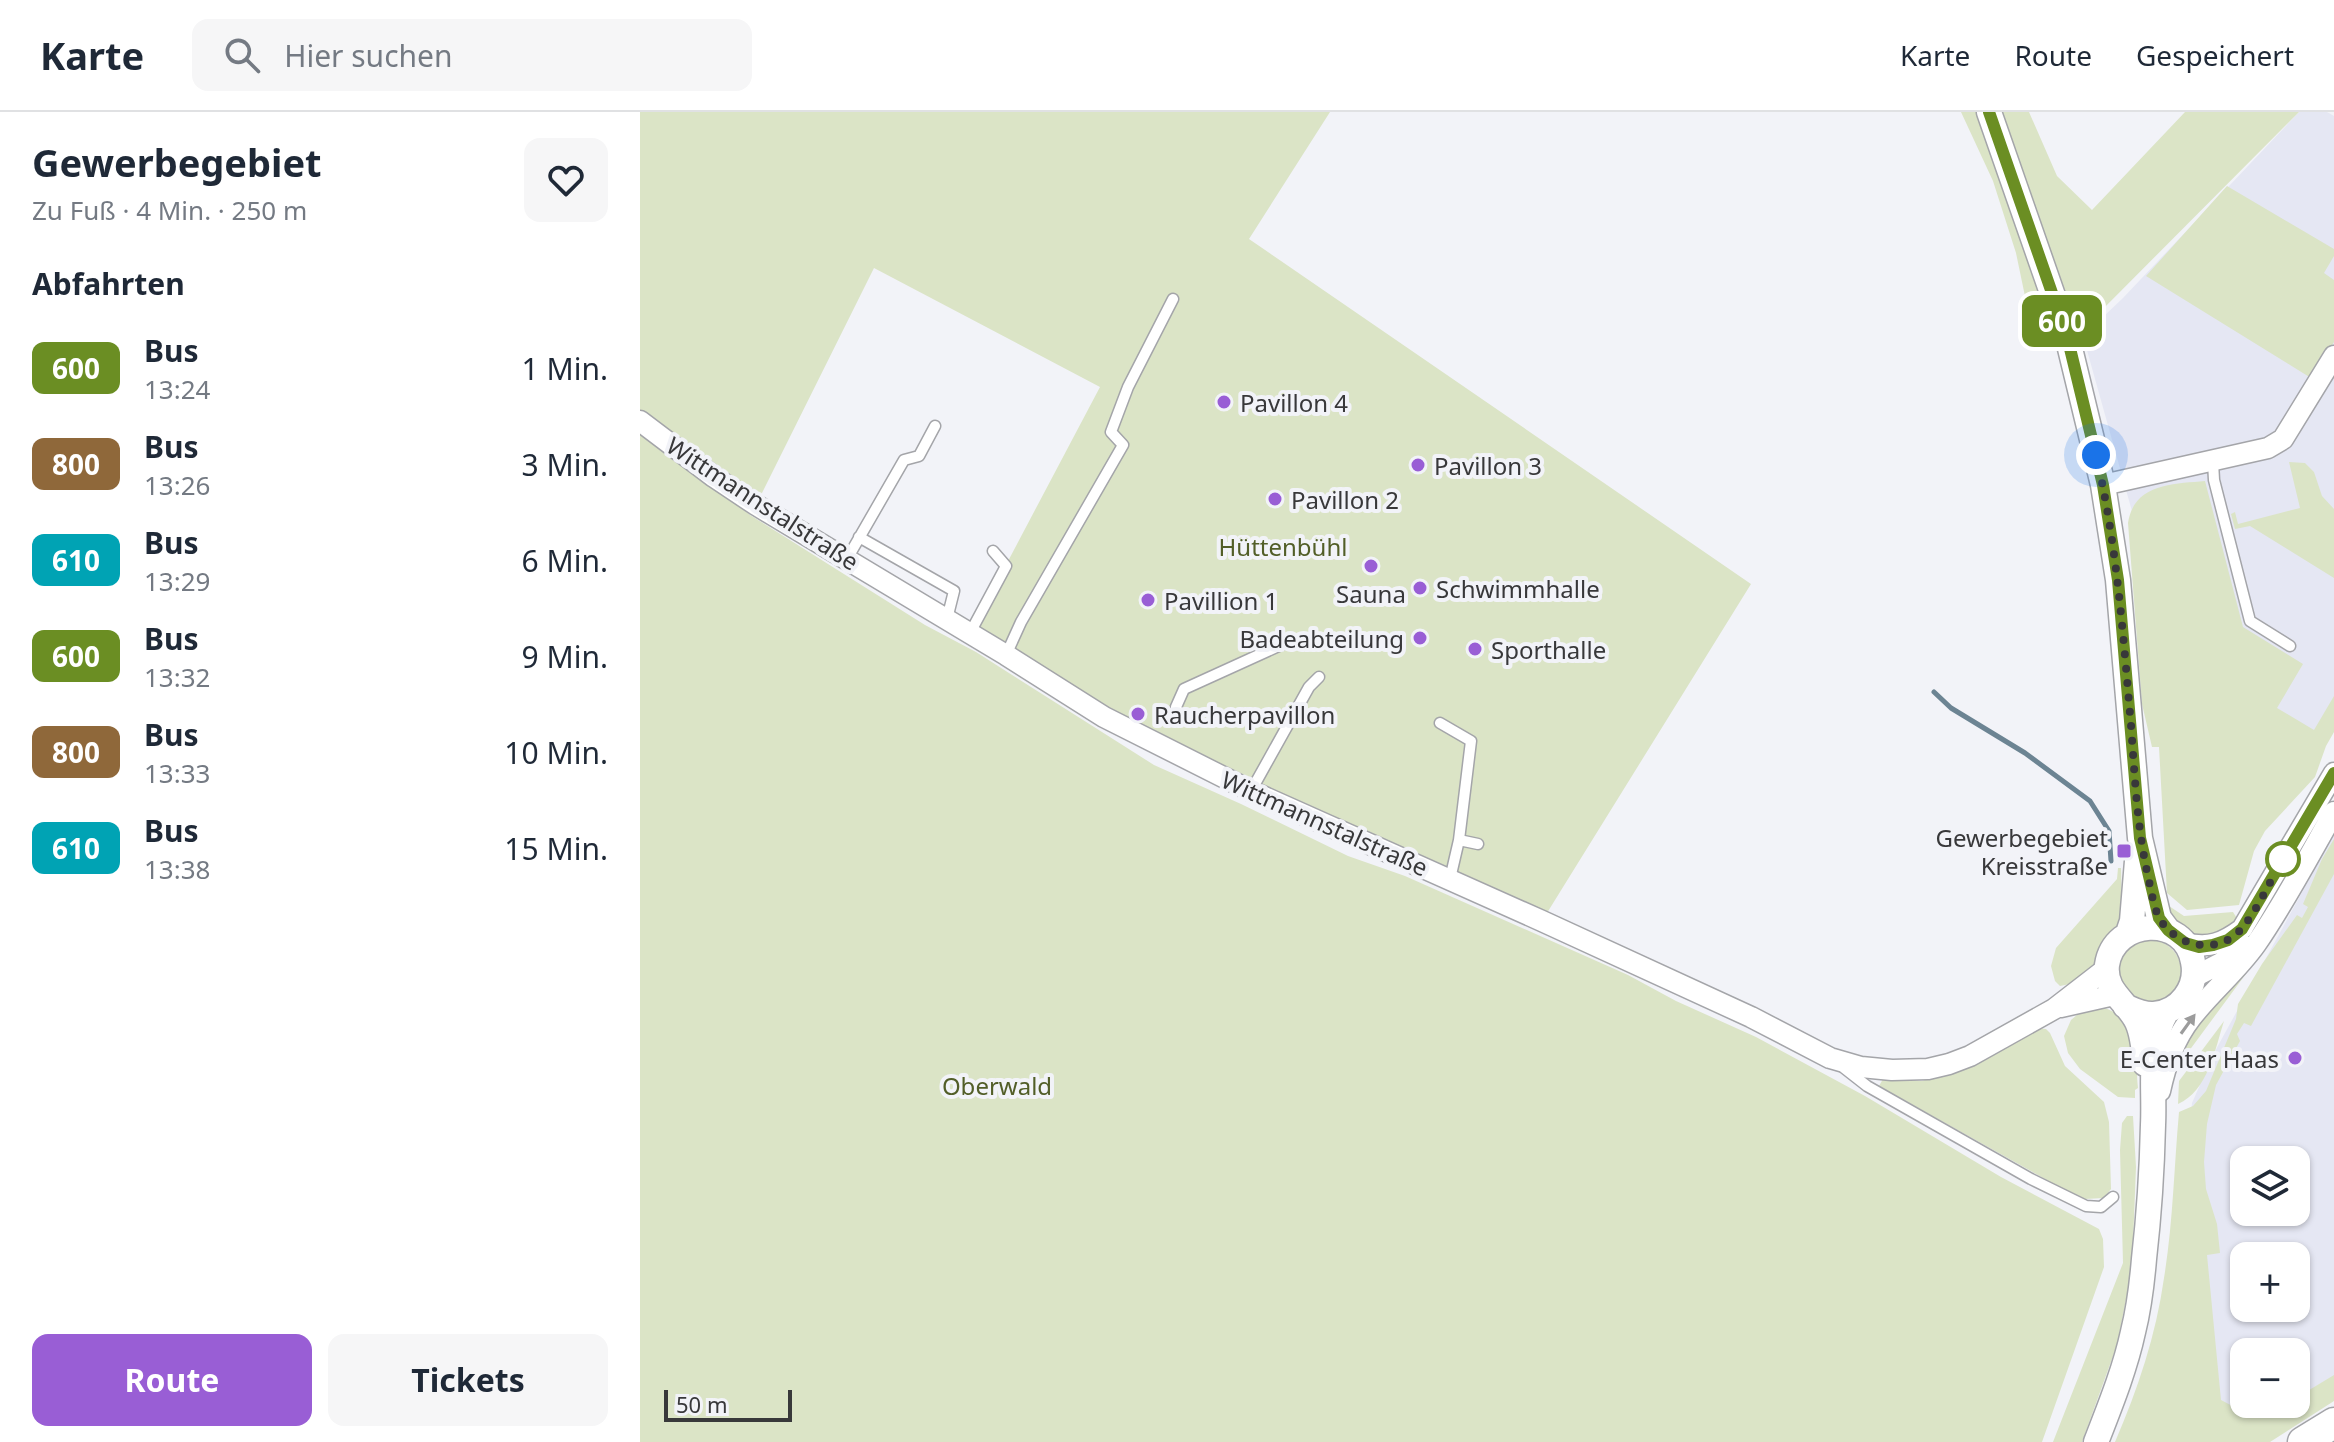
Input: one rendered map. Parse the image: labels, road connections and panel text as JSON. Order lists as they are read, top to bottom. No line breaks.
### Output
{"streets":{"street":["Wittmannstalstraße"]},"parks":["Hüttenbühl","Oberwald"],"places":{"other":["Pavillon 4","Pavillon 3","Pavillon 2","Sauna","Schwimmhalle","Pavillion 1","Badeabteilung","Sporthalle","Raucherpavillon","E-Center Haas"],"transit":["Gewerbegebiet Kreisstraße"]},"lines":["bus line 600"],"scale_bar":"50 m","page":{"header":"Karte","search":"Hier suchen","nav":["Karte","Route","Gespeichert"],"heading":[["Gewerbegebiet","Zu Fuß · 4 Min. · 250 m"],"Abfahrten"],"on_map":"600","list":[{"mark":"600","name":"Bus","note":"13:24","value":"1 Min."},{"mark":"800","name":"Bus","note":"13:26","value":"3 Min."},{"mark":"610","name":"Bus","note":"13:29","value":"6 Min."},{"mark":"600","name":"Bus","note":"13:32","value":"9 Min."},{"mark":"800","name":"Bus","note":"13:33","value":"10 Min."},{"mark":"610","name":"Bus","note":"13:38","value":"15 Min."}],"map_buttons":["+","−"],"buttons":["Route","Tickets"],"scale":"50 m"}}
